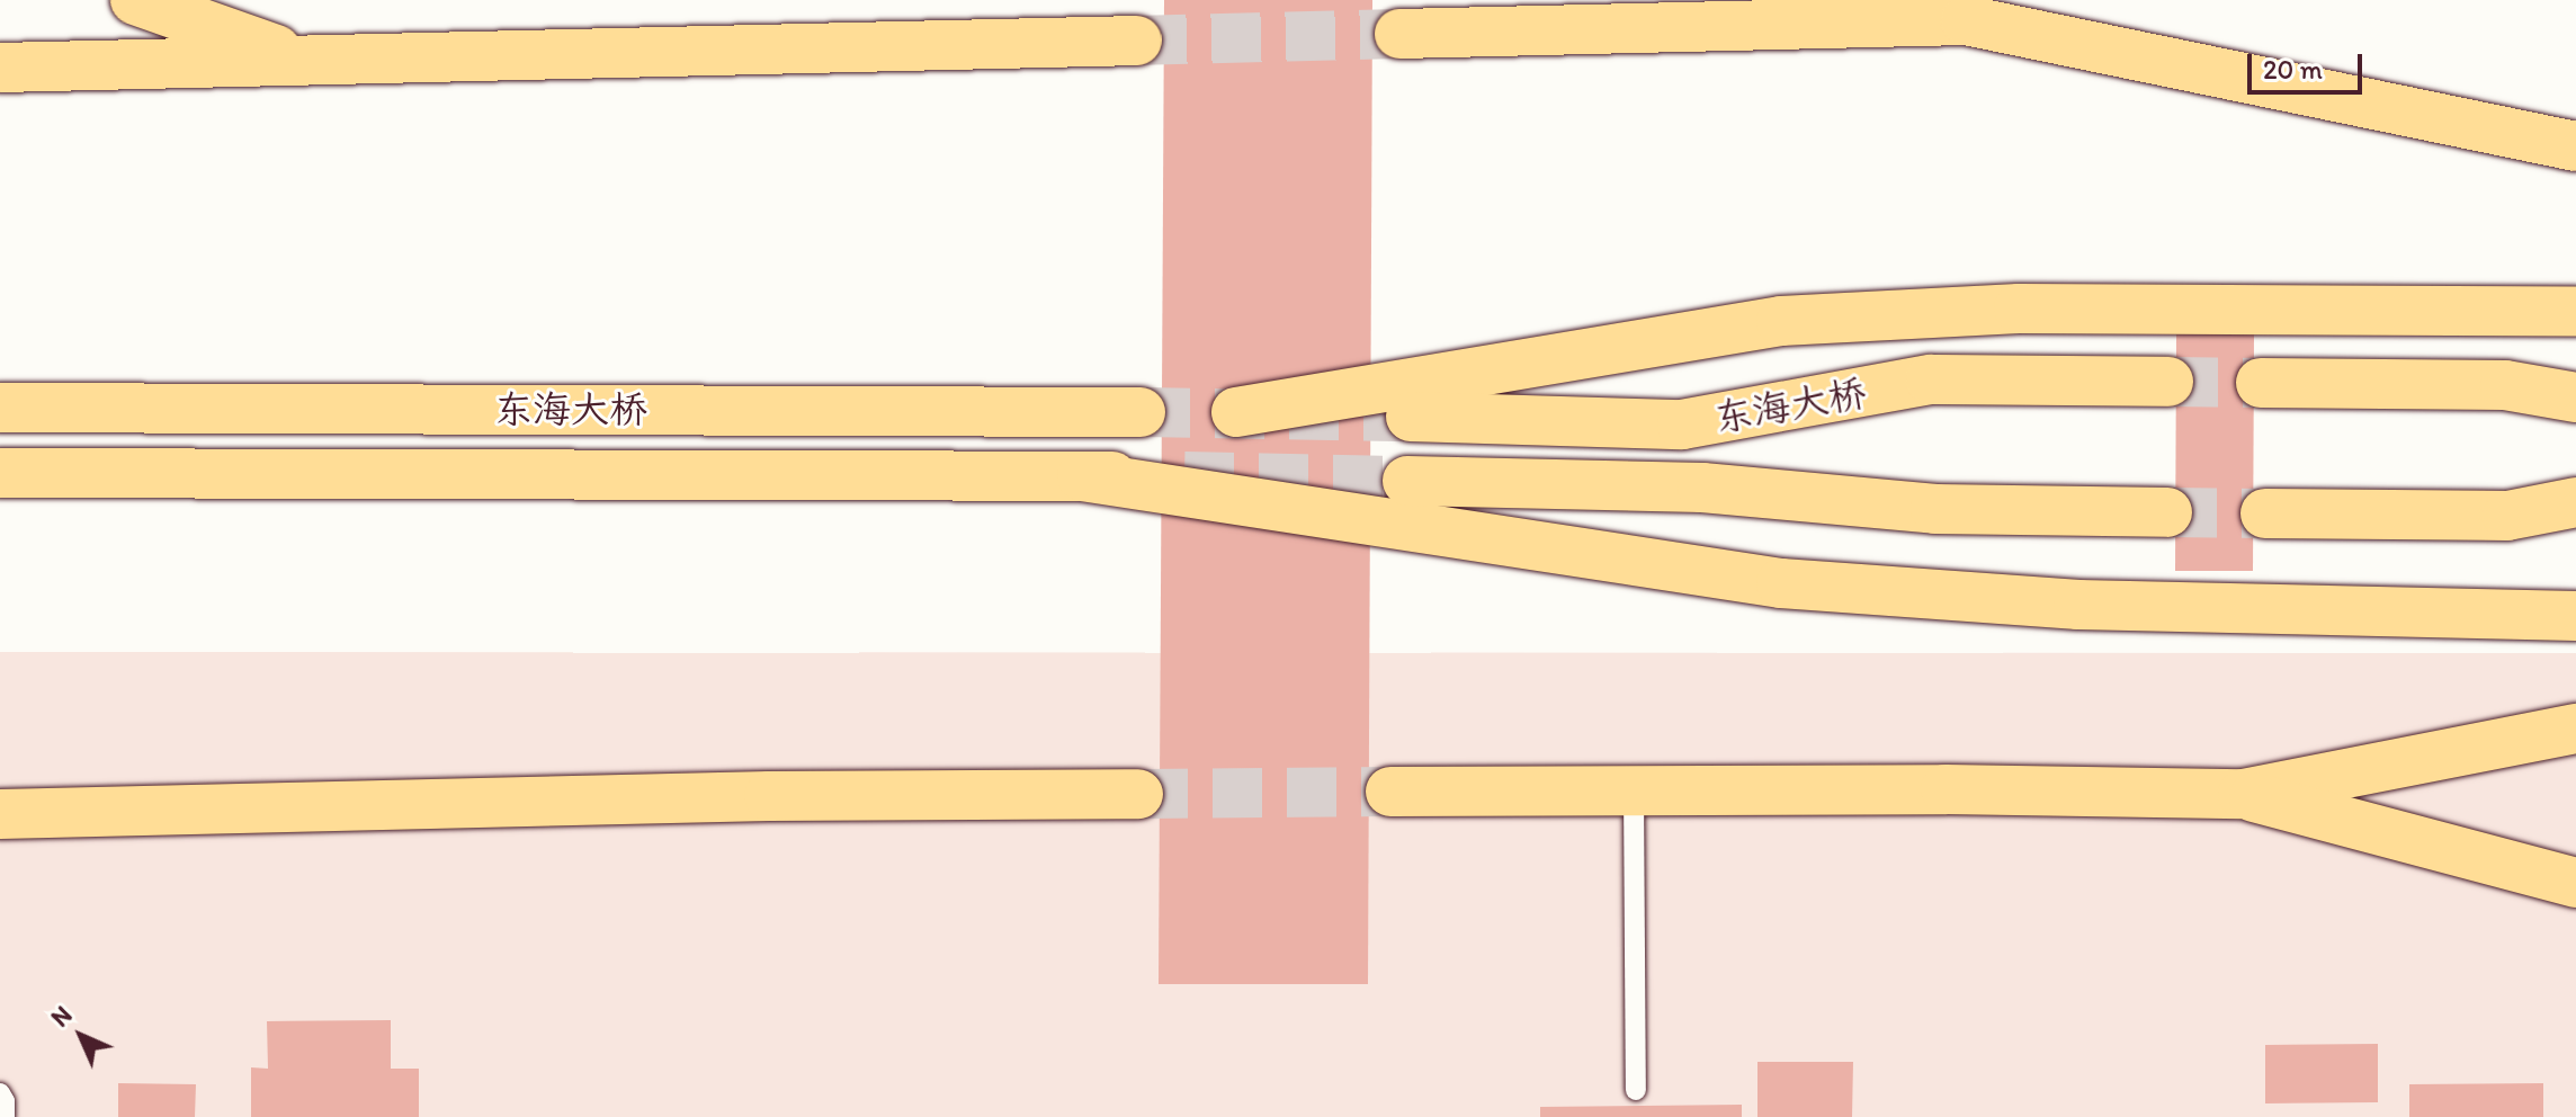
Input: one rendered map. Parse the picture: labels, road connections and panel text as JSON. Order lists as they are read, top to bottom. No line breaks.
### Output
{"streets":{"highway":["东海大桥"]},"scale_bar":"20 m","north":"top left"}
